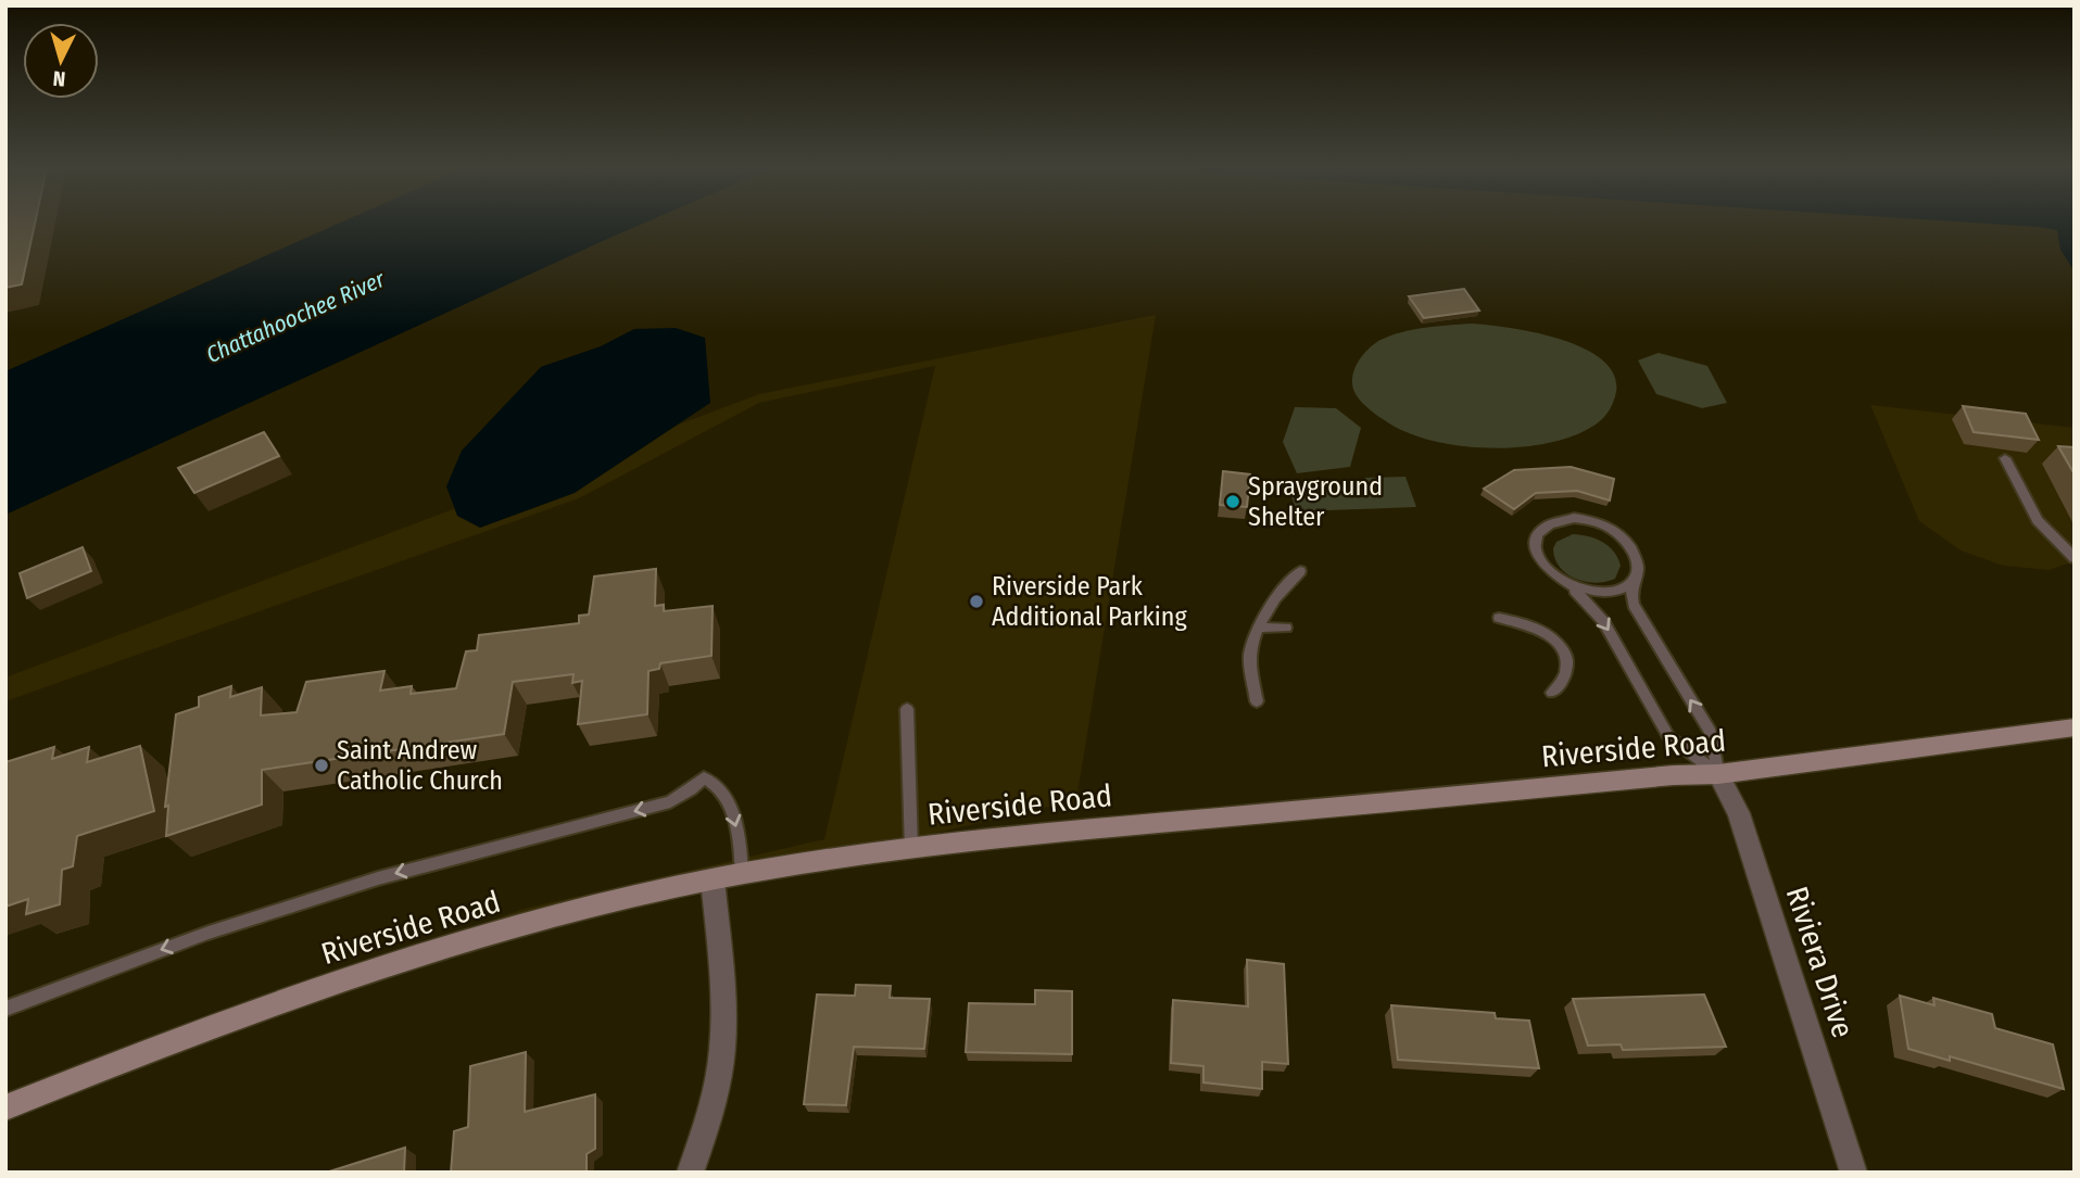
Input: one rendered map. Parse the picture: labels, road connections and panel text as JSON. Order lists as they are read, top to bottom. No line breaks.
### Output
{"streets":{"street":["Riverside Road","Riviera Drive"]},"crossings":[["Riverside Road","Riviera Drive"]],"water":["Chattahoochee River"],"places":["Sprayground Shelter","Riverside Park Additional Parking","Saint Andrew Catholic Church"],"north":"bottom"}
